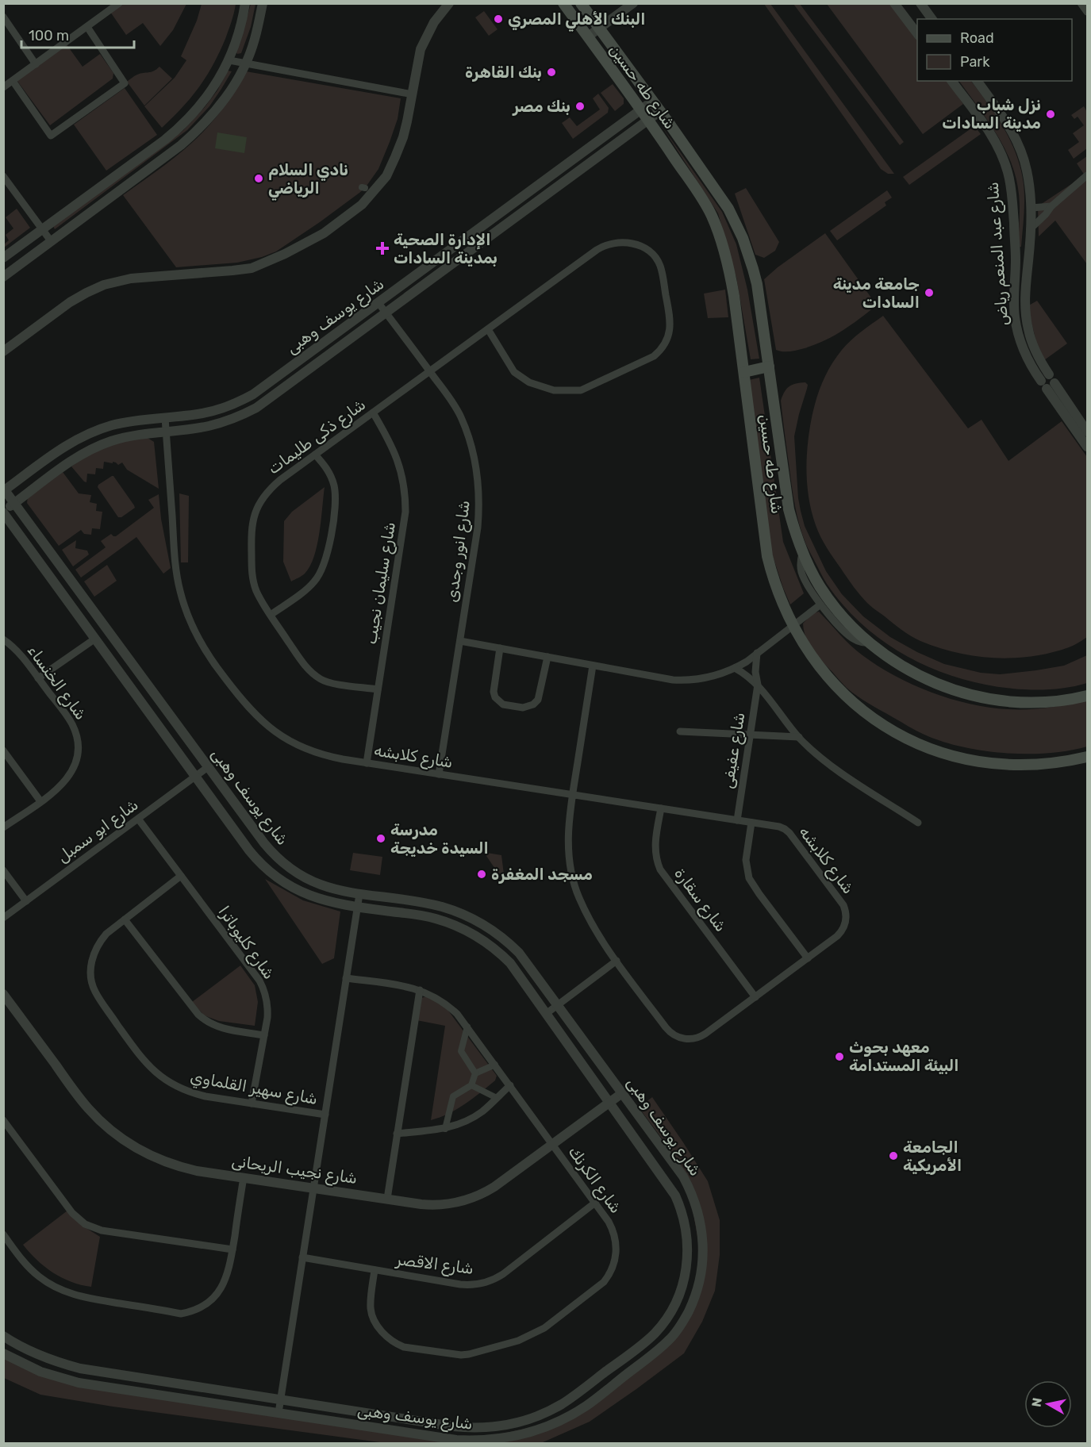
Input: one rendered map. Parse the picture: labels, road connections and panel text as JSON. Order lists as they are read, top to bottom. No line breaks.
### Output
{"streets":{"main road":["شارع طه حسين"],"street":["شارع عبد المنعم رياض","شارع يوسف وهبى","شارع ذكى طليمات","شارع انور وجدى","شارع سليمان نجيب","شارع الخنساء","شارع عفيفى","شارع كلابشه","شارع ابو سمبل","شارع سقارة","شارع كليوباترا","شارع سهير القلماوي","شارع نجيب الريحانى","شارع الكرنك","شارع الاقصر"]},"crossings":[["شارع طه حسين","شارع يوسف وهبى"],["شارع يوسف وهبى","شارع انور وجدى"],["شارع يوسف وهبى","شارع كلابشه"],["شارع يوسف وهبى","شارع ابو سمبل"],["شارع يوسف وهبى","شارع نجيب الريحانى"],["شارع ذكى طليمات","شارع انور وجدى"],["شارع ذكى طليمات","شارع سليمان نجيب"],["شارع انور وجدى","شارع كلابشه"],["شارع سليمان نجيب","شارع كلابشه"],["شارع عفيفى","شارع كلابشه"],["شارع كلابشه","شارع سقارة"],["شارع ابو سمبل","شارع كليوباترا"],["شارع كليوباترا","شارع سهير القلماوي"],["شارع نجيب الريحانى","شارع الكرنك"],["شارع الكرنك","شارع الاقصر"]],"places":{"other":["البنك الأهلي المصري","بنك القاهرة","بنك مصر","نزل شباب مدينة السادات","نادي السلام الرياضي","جامعة مدينة السادات","مدرسة السيدة خديجة","مسجد المغفرة","معهد بحوث البيئة المستدامة","الجامعة الأمريكية"],"health":["الإدارة الصحية بمدينة السادات"]},"legend":["Road","Park"],"scale_bar":"100 m","north":"left"}
